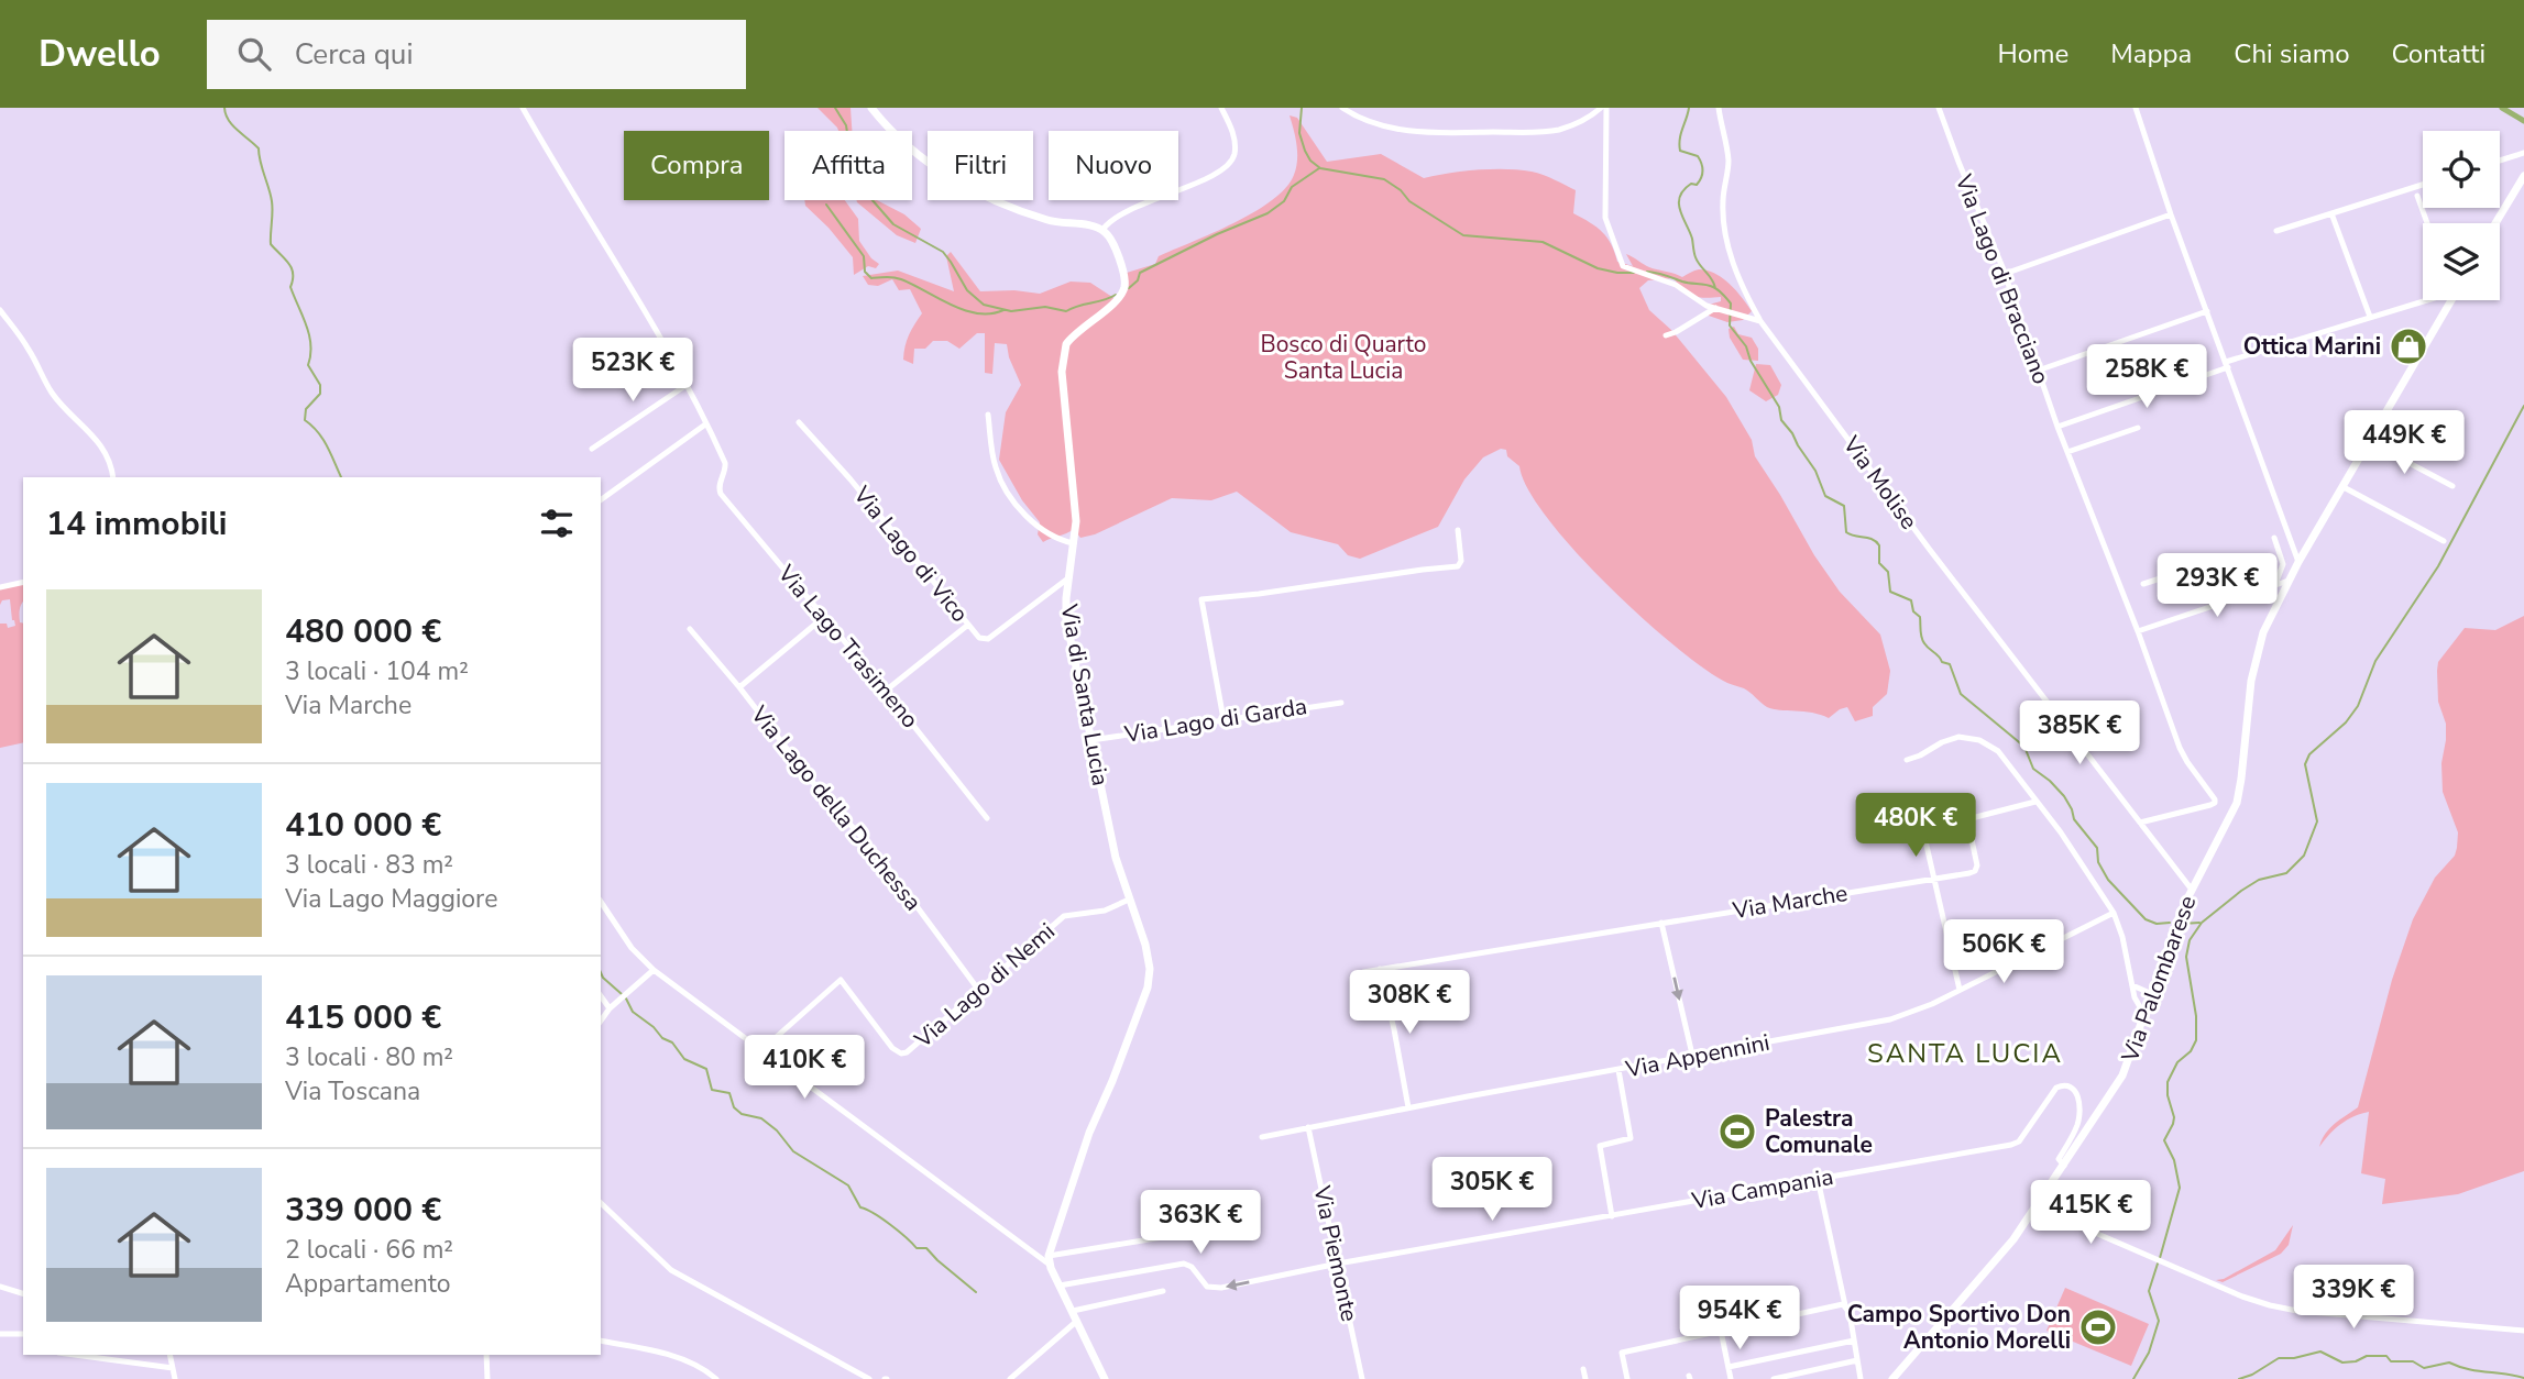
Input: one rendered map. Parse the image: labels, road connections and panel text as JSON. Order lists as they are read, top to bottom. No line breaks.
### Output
{"streets":{"street":["Via Lago di Bracciano","Via Molise","Via Lago di Vico","Via Lago Trasimeno","Via di Santa Lucia","Via Lago di Garda","Via Lago della Duchessa","Via Marche","Via Palombarese","Via Lago di Nemi","Via Appennini","Via Campania","Via Piemonte"]},"crossings":[["Via Lago di Bracciano","Via Molise"],["Via Molise","Via Palombarese"],["Via Lago di Vico","Via di Santa Lucia"],["Via di Santa Lucia","Via Lago di Garda"],["Via di Santa Lucia","Via Lago di Nemi"],["Via Lago della Duchessa","Via Lago di Nemi"],["Via Palombarese","Via Campania"],["Via Appennini","Via Piemonte"],["Via Campania","Via Piemonte"]],"districts":["SANTA LUCIA"],"parks":["Bosco di Quarto Santa Lucia"],"places":{"shop":["Ottica Marini"],"sports":["Palestra Comunale","Campo Sportivo Don Antonio Morelli"]},"page":{"header":"Dwello","search":"Cerca qui","nav":["Home","Mappa","Chi siamo","Contatti"],"chip":["Compra","Affitta","Filtri","Nuovo"],"price":["523K €","258K €","449K €","293K €","385K €","480K €","506K €","308K €","410K €","305K €","415K €","363K €","339K €","954K €"],"heading":"14 immobili","list":[{"name":"480 000 €","note":"3 locali · 104 m² · Via Marche"},{"name":"410 000 €","note":"3 locali · 83 m² · Via Lago Maggiore"},{"name":"415 000 €","note":"3 locali · 80 m² · Via Toscana"},{"name":"339 000 €","note":"2 locali · 66 m² · Appartamento"}]}}
